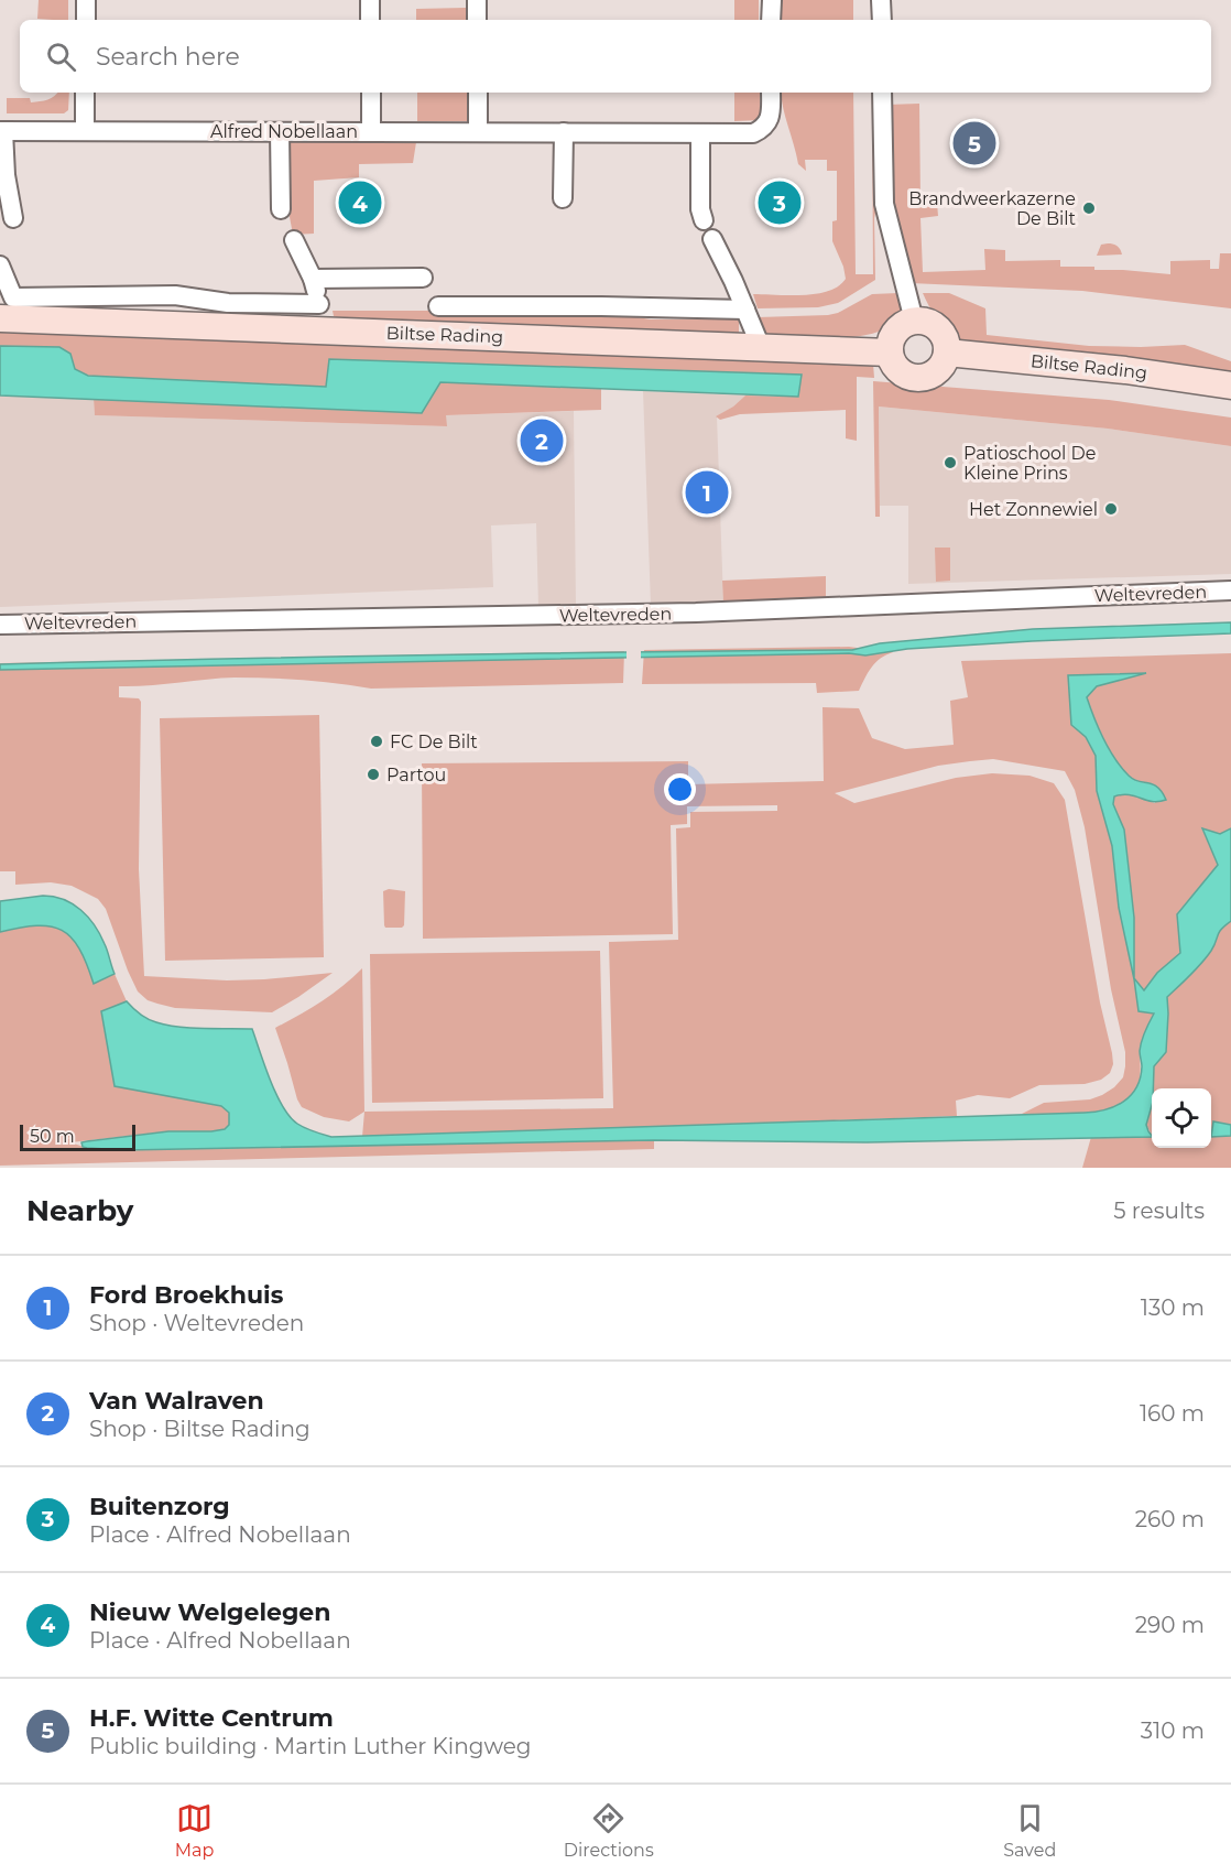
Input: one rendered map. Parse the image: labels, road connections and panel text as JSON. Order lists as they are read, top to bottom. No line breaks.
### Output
{"streets":{"main road":["Biltse Rading"],"street":["Alfred Nobellaan","Weltevreden"]},"places":["Brandweerkazerne De Bilt","Patioschool De Kleine Prins","Het Zonnewiel","FC De Bilt","Partou"],"scale_bar":"50 m","page":{"search":"Search here","pins":["5","3","4","2","1"],"scale":"50 m","heading":["Nearby","5 results"],"list":[{"mark":"1","name":"Ford Broekhuis","note":"Shop · Weltevreden","value":"130 m"},{"mark":"2","name":"Van Walraven","note":"Shop · Biltse Rading","value":"160 m"},{"mark":"3","name":"Buitenzorg","note":"Place · Alfred Nobellaan","value":"260 m"},{"mark":"4","name":"Nieuw Welgelegen","note":"Place · Alfred Nobellaan","value":"290 m"},{"mark":"5","name":"H.F. Witte Centrum","note":"Public building · Martin Luther Kingweg","value":"310 m"}],"nav":["Map","Directions","Saved"]}}
